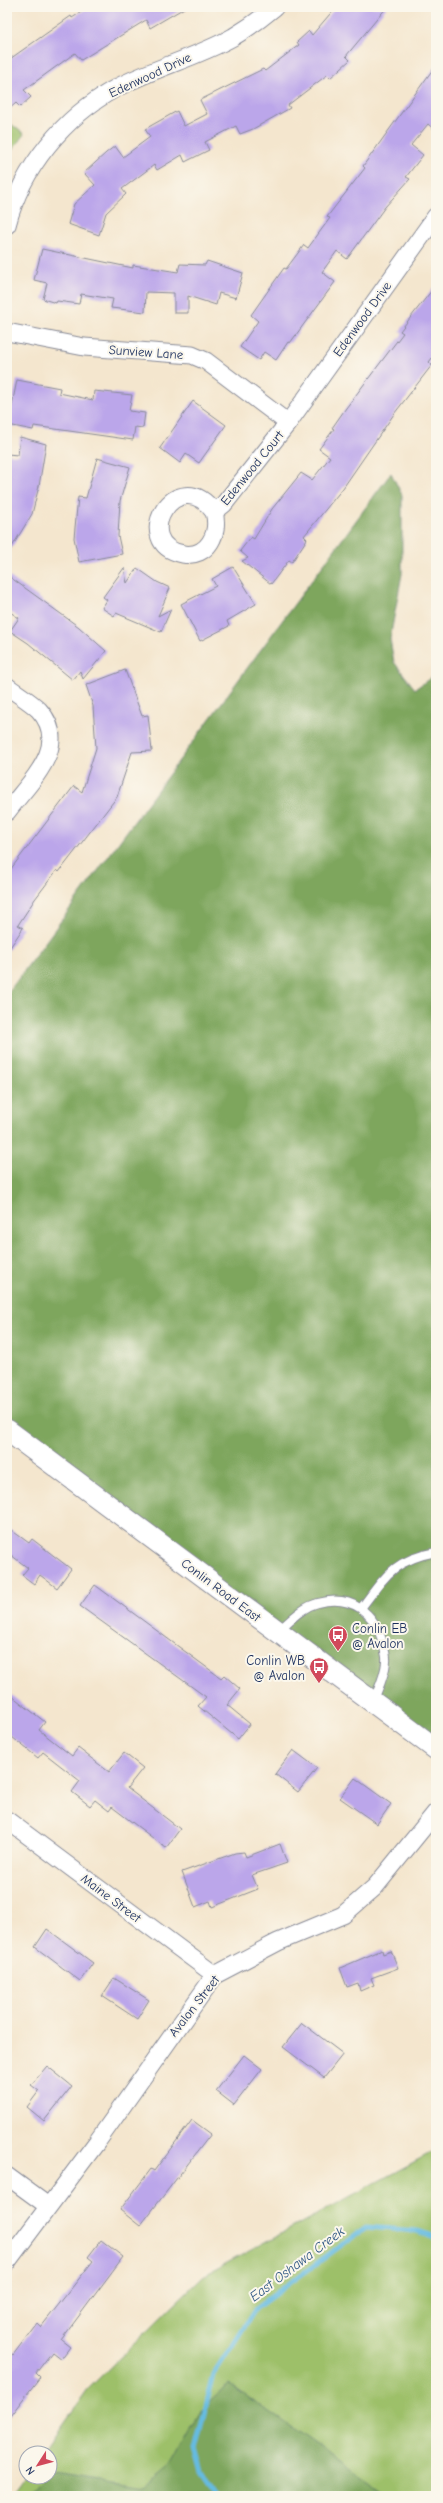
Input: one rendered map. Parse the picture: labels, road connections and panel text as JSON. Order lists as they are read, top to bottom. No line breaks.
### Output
{"streets":{"street":["Edenwood Drive","Sunview Lane","Edenwood Court","Conlin Road East","Maine Street","Avalon Street"]},"crossings":[["Edenwood Drive","Sunview Lane"],["Edenwood Drive","Edenwood Court"],["Sunview Lane","Edenwood Court"],["Maine Street","Avalon Street"]],"water":["East Oshawa Creek"],"places":{"bus stop":["Conlin EB @ Avalon","Conlin WB @ Avalon"]},"north":"bottom left"}
